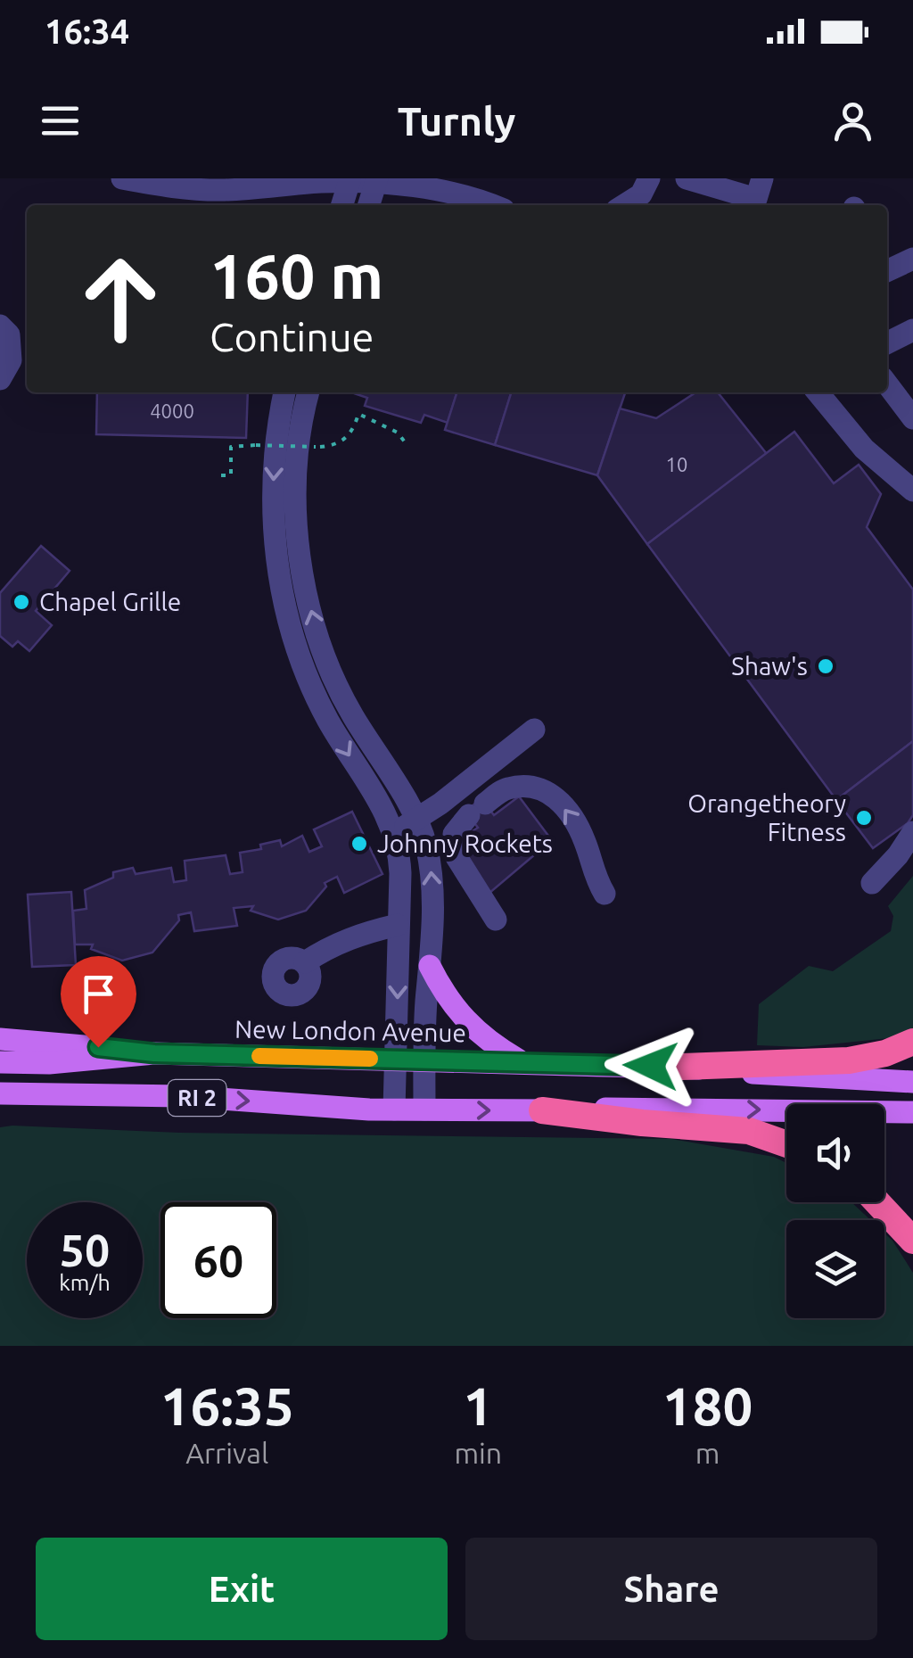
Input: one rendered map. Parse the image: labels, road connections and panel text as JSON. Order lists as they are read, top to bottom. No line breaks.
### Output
{"streets":{"main road":["New London Avenue","RI 2"]},"places":["Chapel Grille","Shaw's","Orangetheory Fitness","Johnny Rockets"],"house_numbers":["4000","10"],"page":{"status":"16:34","header":"Turnly","turn":["160 m","Continue"],"speed":"50 km/h","limit":"60","eta":["16:35","Arrival","1","min","180","m"],"buttons":["Exit","Share"]}}
